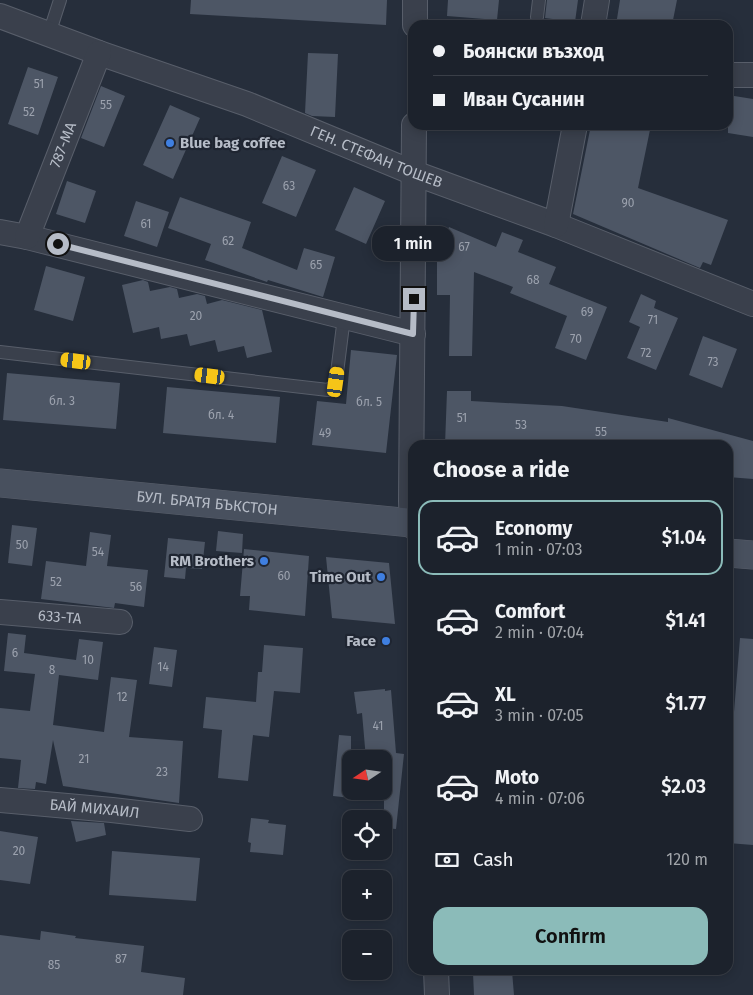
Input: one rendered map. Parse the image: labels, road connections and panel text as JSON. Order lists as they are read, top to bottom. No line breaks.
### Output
{"streets":{"street":["787-МА","ГЕН. СТЕФАН ТОШЕВ","БУЛ. БРАТЯ БЪКСТОН","633-ТА","БАЙ МИХАИЛ"]},"crossings":[["787-МА","ГЕН. СТЕФАН ТОШЕВ"]],"places":["Blue bag coffee","RM Brothers","Time Out","Face"],"house_numbers":["51","55","52","63","90","61","62","67","65","68","69","20","71","70","72","73","бл. 3","бл. 5","бл. 4","51","53","55","49","50","54","60","52","56","6","10","14","8","12","41","21","23","20","87","85"],"north":"left","page":{"banner":["Боянски възход","Иван Сусанин"],"bubble":"1 min","heading":"Choose a ride","list":[{"name":"Economy","note":"1 min · 07:03","value":"$1.04"},{"name":"Comfort","note":"2 min · 07:04","value":"$1.41"},{"name":"XL","note":"3 min · 07:05","value":"$1.77"},{"name":"Moto","note":"4 min · 07:06","value":"$2.03"}],"map_buttons":["+","−"],"pay":["Cash","120 m"],"buttons":"Confirm"}}
